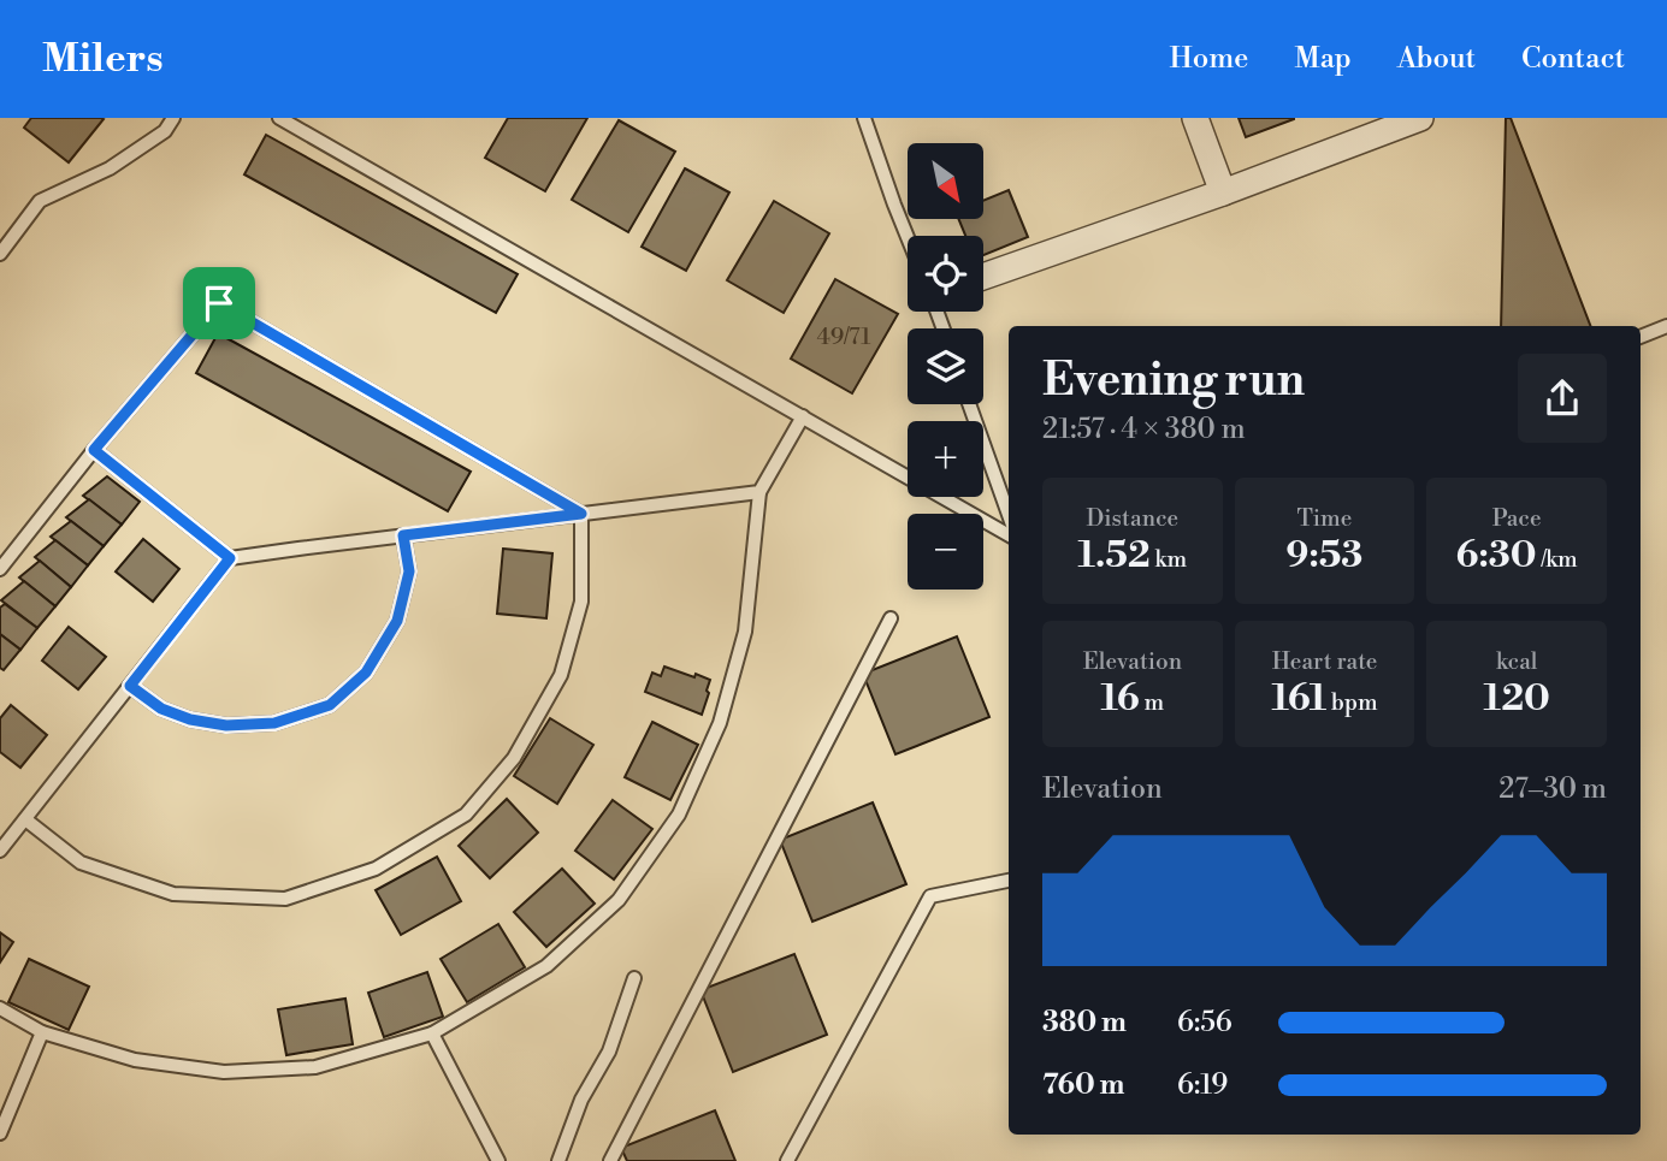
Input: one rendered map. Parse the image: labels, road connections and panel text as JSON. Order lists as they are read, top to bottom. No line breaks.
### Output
{"house_numbers":["49/71"],"north":"bottom right","page":{"header":"Milers","nav":["Home","Map","About","Contact"],"map_buttons":["+","−"],"heading":["Evening run","21:57 · 4 × 380 m"],"stats":[["Distance","1.52 km"],["Time","9:53"],["Pace","6:30 /km"],["Elevation","16 m"],["Heart rate","161 bpm"],["kcal","120"]],"chart":["Elevation","27–30 m"],"list":[{"name":"380 m","note":"6:56"},{"name":"760 m","note":"6:19"}]}}
